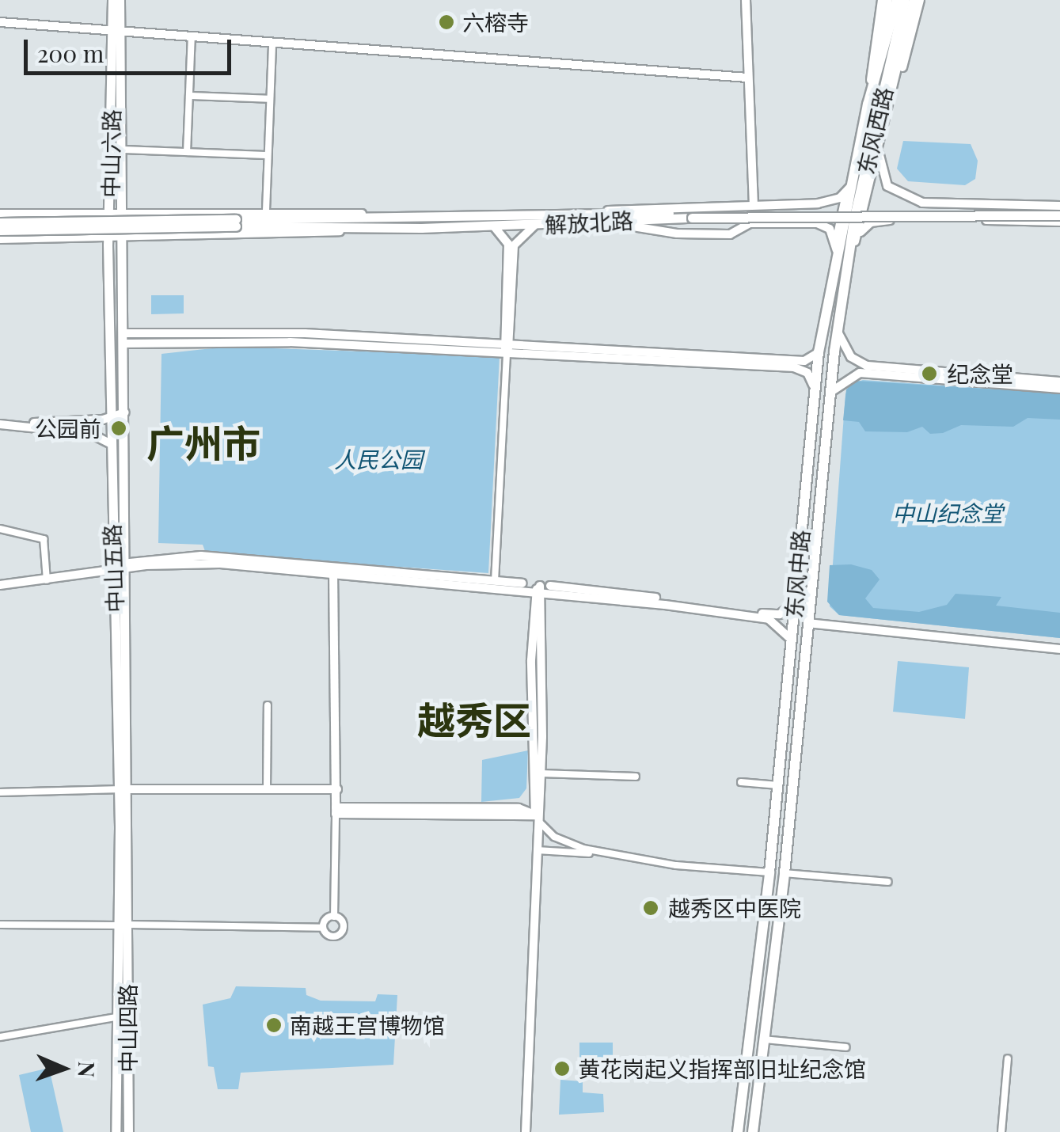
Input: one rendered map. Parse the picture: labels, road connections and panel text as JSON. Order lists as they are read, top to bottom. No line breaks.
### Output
{"streets":{"highway":["东风西路","东风中路"],"main road":["中山六路","解放北路","中山五路","中山四路"]},"crossings":[["东风西路","东风中路"],["中山六路","解放北路"],["中山六路","中山五路"],["解放北路","中山五路"],["中山五路","中山四路"]],"districts":["广州市","越秀区"],"parks":["人民公园","中山纪念堂"],"places":["六榕寺","纪念堂","公园前","越秀区中医院","南越王宫博物馆","黄花岗起义指挥部旧址纪念馆"],"scale_bar":"200 m","north":"right"}
